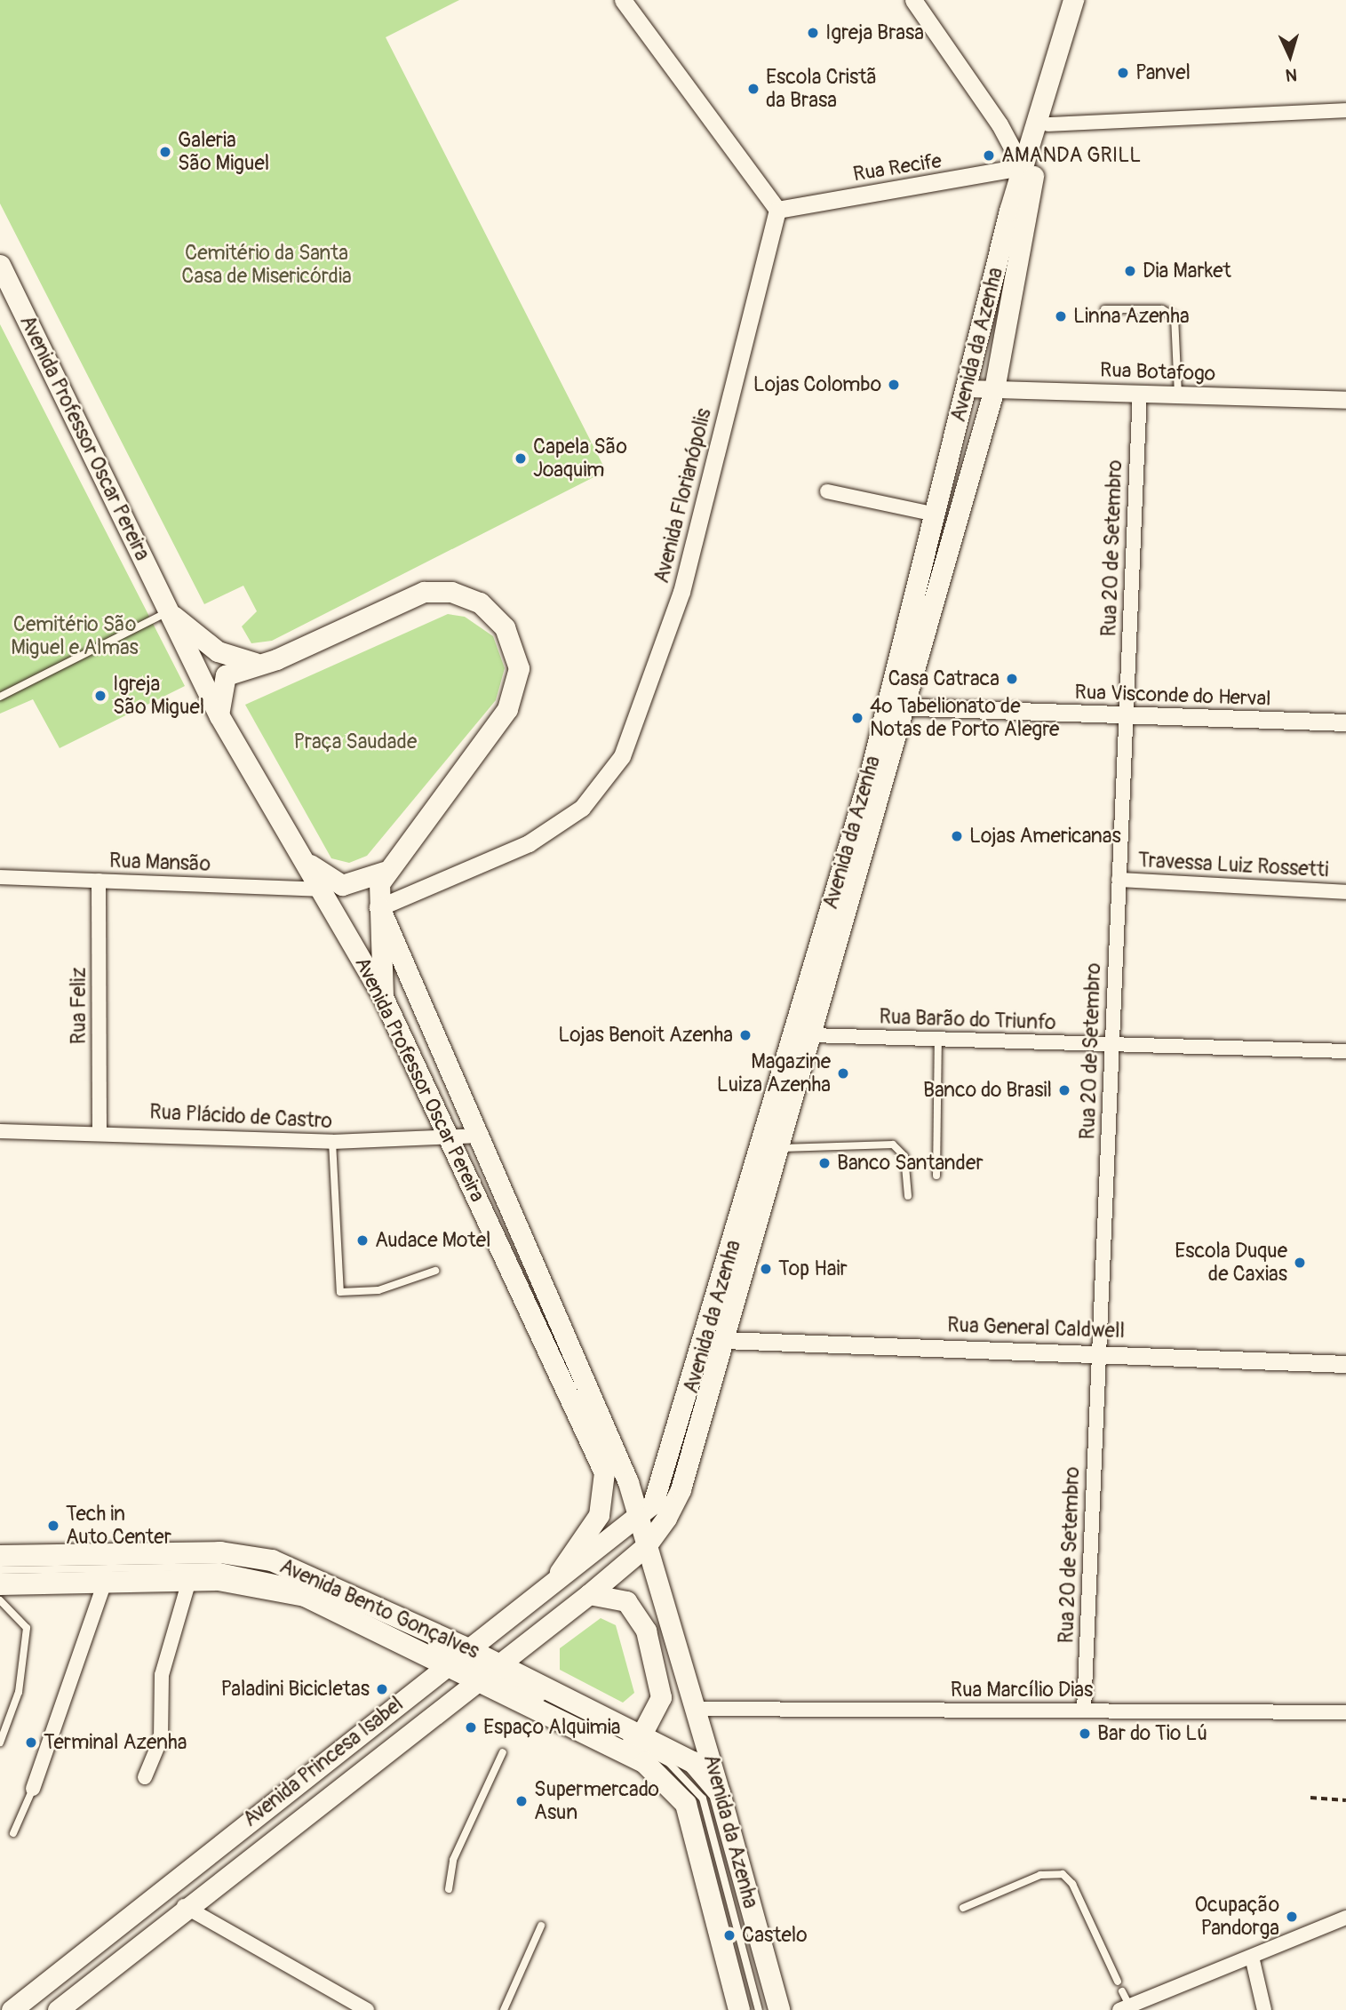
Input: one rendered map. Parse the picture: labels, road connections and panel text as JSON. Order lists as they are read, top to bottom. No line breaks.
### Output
{"streets":{"main road":["Avenida da Azenha","Avenida Professor Oscar Pereira","Avenida Bento Gonçalves","Avenida Princesa Isabel"],"street":["Rua Recife","Rua Botafogo","Avenida Florianópolis","Rua 20 de Setembro","Rua Visconde do Herval","Rua Mansão","Travessa Luiz Rossetti","Rua Feliz","Rua Barão do Triunfo","Rua Plácido de Castro","Rua General Caldwell","Rua Marcílio Dias"]},"crossings":[["Rua Recife","Avenida da Azenha"],["Rua Recife","Avenida Florianópolis"],["Avenida da Azenha","Rua Botafogo"],["Avenida da Azenha","Avenida Professor Oscar Pereira"],["Avenida da Azenha","Rua Visconde do Herval"],["Avenida da Azenha","Rua Barão do Triunfo"],["Avenida da Azenha","Rua General Caldwell"],["Avenida da Azenha","Avenida Bento Gonçalves"],["Avenida da Azenha","Rua Marcílio Dias"],["Avenida da Azenha","Avenida Princesa Isabel"],["Rua Botafogo","Rua 20 de Setembro"],["Avenida Professor Oscar Pereira","Avenida Florianópolis"],["Avenida Professor Oscar Pereira","Rua Mansão"],["Avenida Professor Oscar Pereira","Rua Plácido de Castro"],["Avenida Professor Oscar Pereira","Avenida Princesa Isabel"],["Rua 20 de Setembro","Rua Visconde do Herval"],["Rua 20 de Setembro","Travessa Luiz Rossetti"],["Rua 20 de Setembro","Rua Barão do Triunfo"],["Rua 20 de Setembro","Rua General Caldwell"],["Rua 20 de Setembro","Rua Marcílio Dias"],["Rua Mansão","Rua Feliz"],["Rua Feliz","Rua Plácido de Castro"],["Avenida Bento Gonçalves","Avenida Princesa Isabel"]],"parks":["Cemitério da Santa Casa de Misericórdia","Cemitério São Miguel e Almas","Praça Saudade"],"places":["Igreja Brasa","Panvel","Escola Cristã da Brasa","Galeria São Miguel","AMANDA GRILL","Dia Market","Linna Azenha","Lojas Colombo","Capela São Joaquim","Casa Catraca","Igreja São Miguel","4º Tabelionato de Notas de Porto Alegre","Lojas Americanas","Lojas Benoit Azenha","Magazine Luiza Azenha","Banco do Brasil","Banco Santander","Audace Motel","Escola Duque de Caxias","Top Hair","Tech in Auto Center","Paladini Bicicletas","Espaço Alquimia","Bar do Tio Lú","Terminal Azenha","Supermercado Asun","Ocupação Pandorga","Castelo"],"north":"bottom"}
